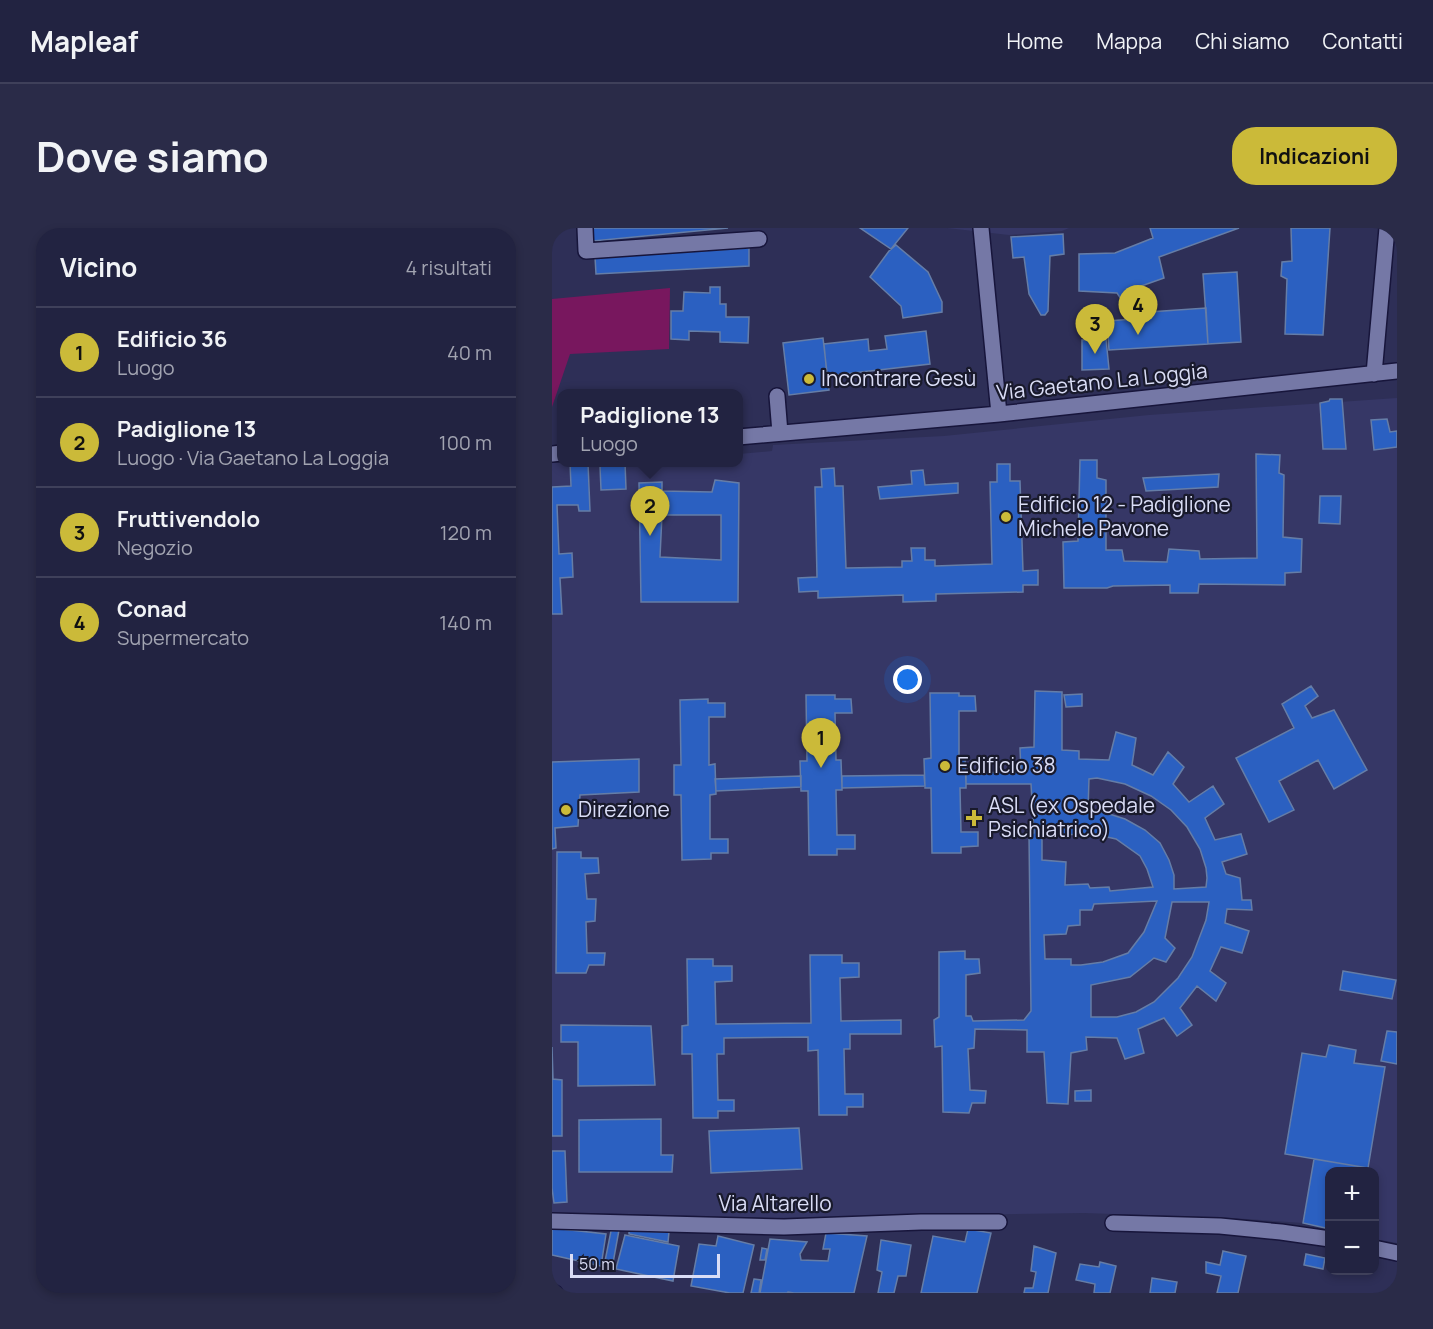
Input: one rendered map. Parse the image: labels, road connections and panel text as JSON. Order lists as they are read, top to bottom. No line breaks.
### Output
{"streets":{"street":["Via Gaetano La Loggia","Via Altarello"]},"places":{"other":["Incontrare Gesù","Edificio 12 - Padiglione Michele Pavone","Edificio 38","Direzione"],"health":["ASL (ex Ospedale Psichiatrico)"]},"scale_bar":"50 m","page":{"header":"Mapleaf","nav":["Home","Mappa","Chi siamo","Contatti"],"title":"Dove siamo","buttons":"Indicazioni","heading":["Vicino","4 risultati"],"pins":["4","3","2","1"],"list":[{"mark":"1","name":"Edificio 36","note":"Luogo","value":"40 m"},{"mark":"2","name":"Padiglione 13","note":"Luogo · Via Gaetano La Loggia","value":"100 m"},{"mark":"3","name":"Fruttivendolo","note":"Negozio","value":"120 m"},{"mark":"4","name":"Conad","note":"Supermercato","value":"140 m"}],"popup":["Padiglione 13","Luogo"],"map_buttons":["+","−"],"scale":"50 m"}}
